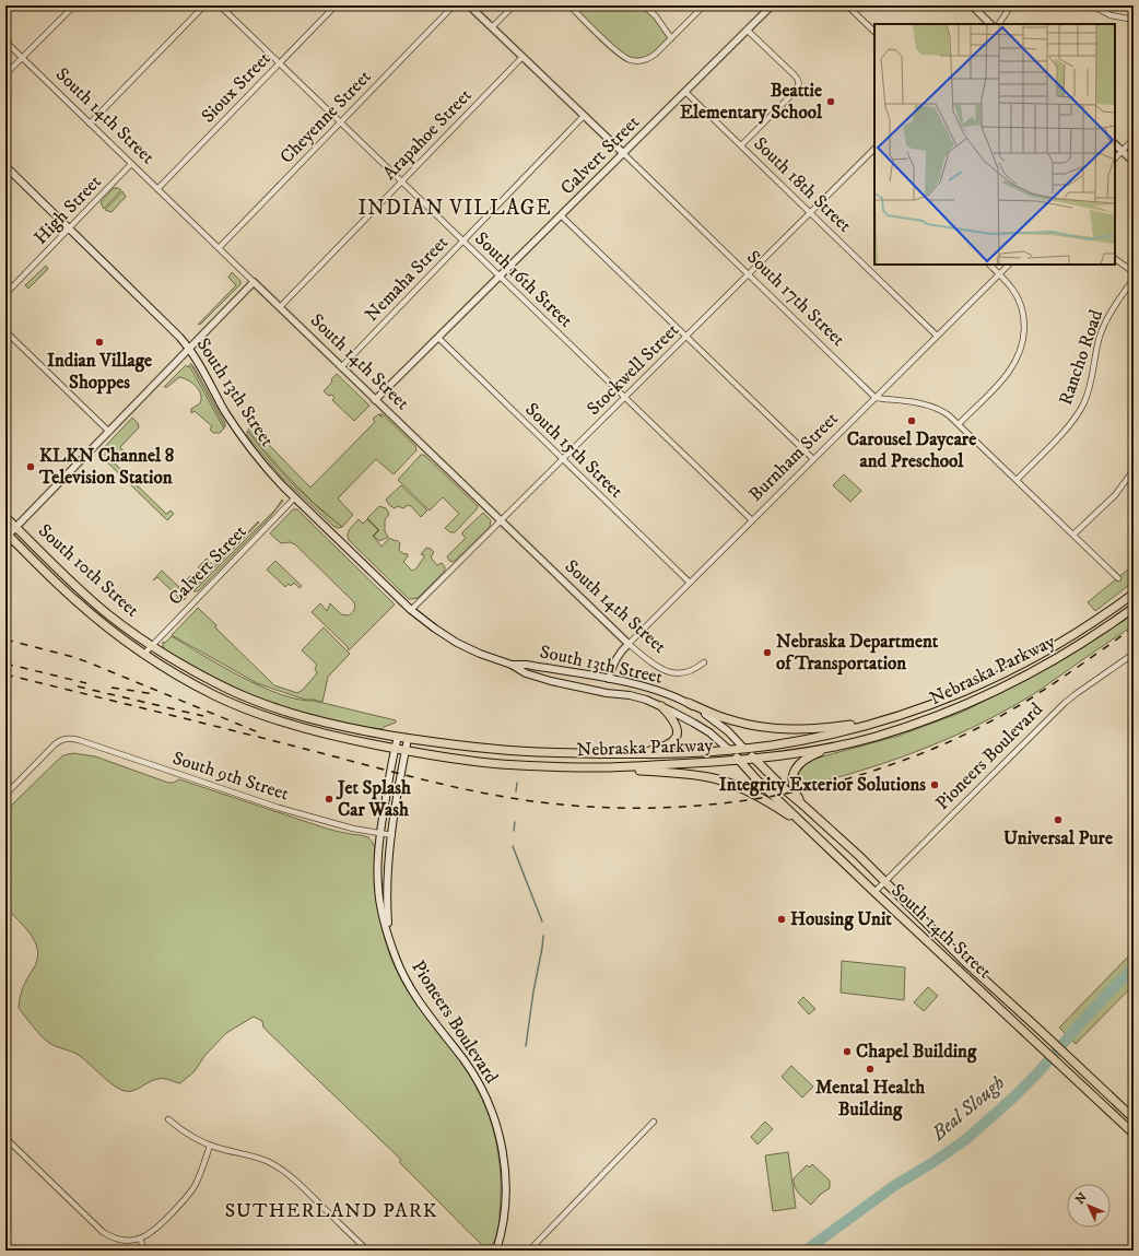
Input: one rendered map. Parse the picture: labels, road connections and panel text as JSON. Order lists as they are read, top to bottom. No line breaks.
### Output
{"streets":{"main road":["South 14th Street","South 13th Street","South 10th Street","Nebraska Parkway","Pioneers Boulevard"],"street":["Sioux Street","Cheyenne Street","Arapahoe Street","Calvert Street","South 18th Street","High Street","Nemaha Street","South 16th Street","South 17th Street","Rancho Road","Stockwell Street","South 15th Street","Burnham Street","South 9th Street"]},"crossings":[["Sioux Street","South 14th Street"],["Sioux Street","South 16th Street"],["South 14th Street","Cheyenne Street"],["South 14th Street","Arapahoe Street"],["South 14th Street","Calvert Street"],["South 14th Street","High Street"],["South 14th Street","Nemaha Street"],["South 14th Street","Stockwell Street"],["South 14th Street","South 13th Street"],["South 14th Street","Burnham Street"],["South 14th Street","Nebraska Parkway"],["South 14th Street","Pioneers Boulevard"],["Cheyenne Street","South 16th Street"],["Arapahoe Street","South 16th Street"],["Arapahoe Street","South 17th Street"],["Calvert Street","South 18th Street"],["Calvert Street","South 16th Street"],["Calvert Street","South 17th Street"],["Calvert Street","South 13th Street"],["Calvert Street","South 15th Street"],["Calvert Street","South 10th Street"],["Calvert Street","Nebraska Parkway"],["South 18th Street","Stockwell Street"],["South 18th Street","Burnham Street"],["High Street","South 13th Street"],["Nemaha Street","South 16th Street"],["Nemaha Street","South 17th Street"],["South 16th Street","Stockwell Street"],["South 16th Street","Burnham Street"],["South 17th Street","Stockwell Street"],["South 17th Street","Burnham Street"],["Stockwell Street","South 13th Street"],["Stockwell Street","South 15th Street"],["South 13th Street","Burnham Street"],["South 13th Street","Nebraska Parkway"],["South 15th Street","Burnham Street"],["South 10th Street","Nebraska Parkway"],["Nebraska Parkway","Pioneers Boulevard"],["Pioneers Boulevard","South 9th Street"]],"districts":["INDIAN VILLAGE","SUTHERLAND PARK"],"water":["Beal Slough"],"places":["Beattie Elementary School","Indian Village Shoppes","Carousel Daycare and Preschool","KLKN Channel 8 Television Station","Nebraska Department of Transportation","Integrity Exterior Solutions","Jet Splash Car Wash","Universal Pure","Housing Unit","Chapel Building","Mental Health Building"],"north":"top left"}
